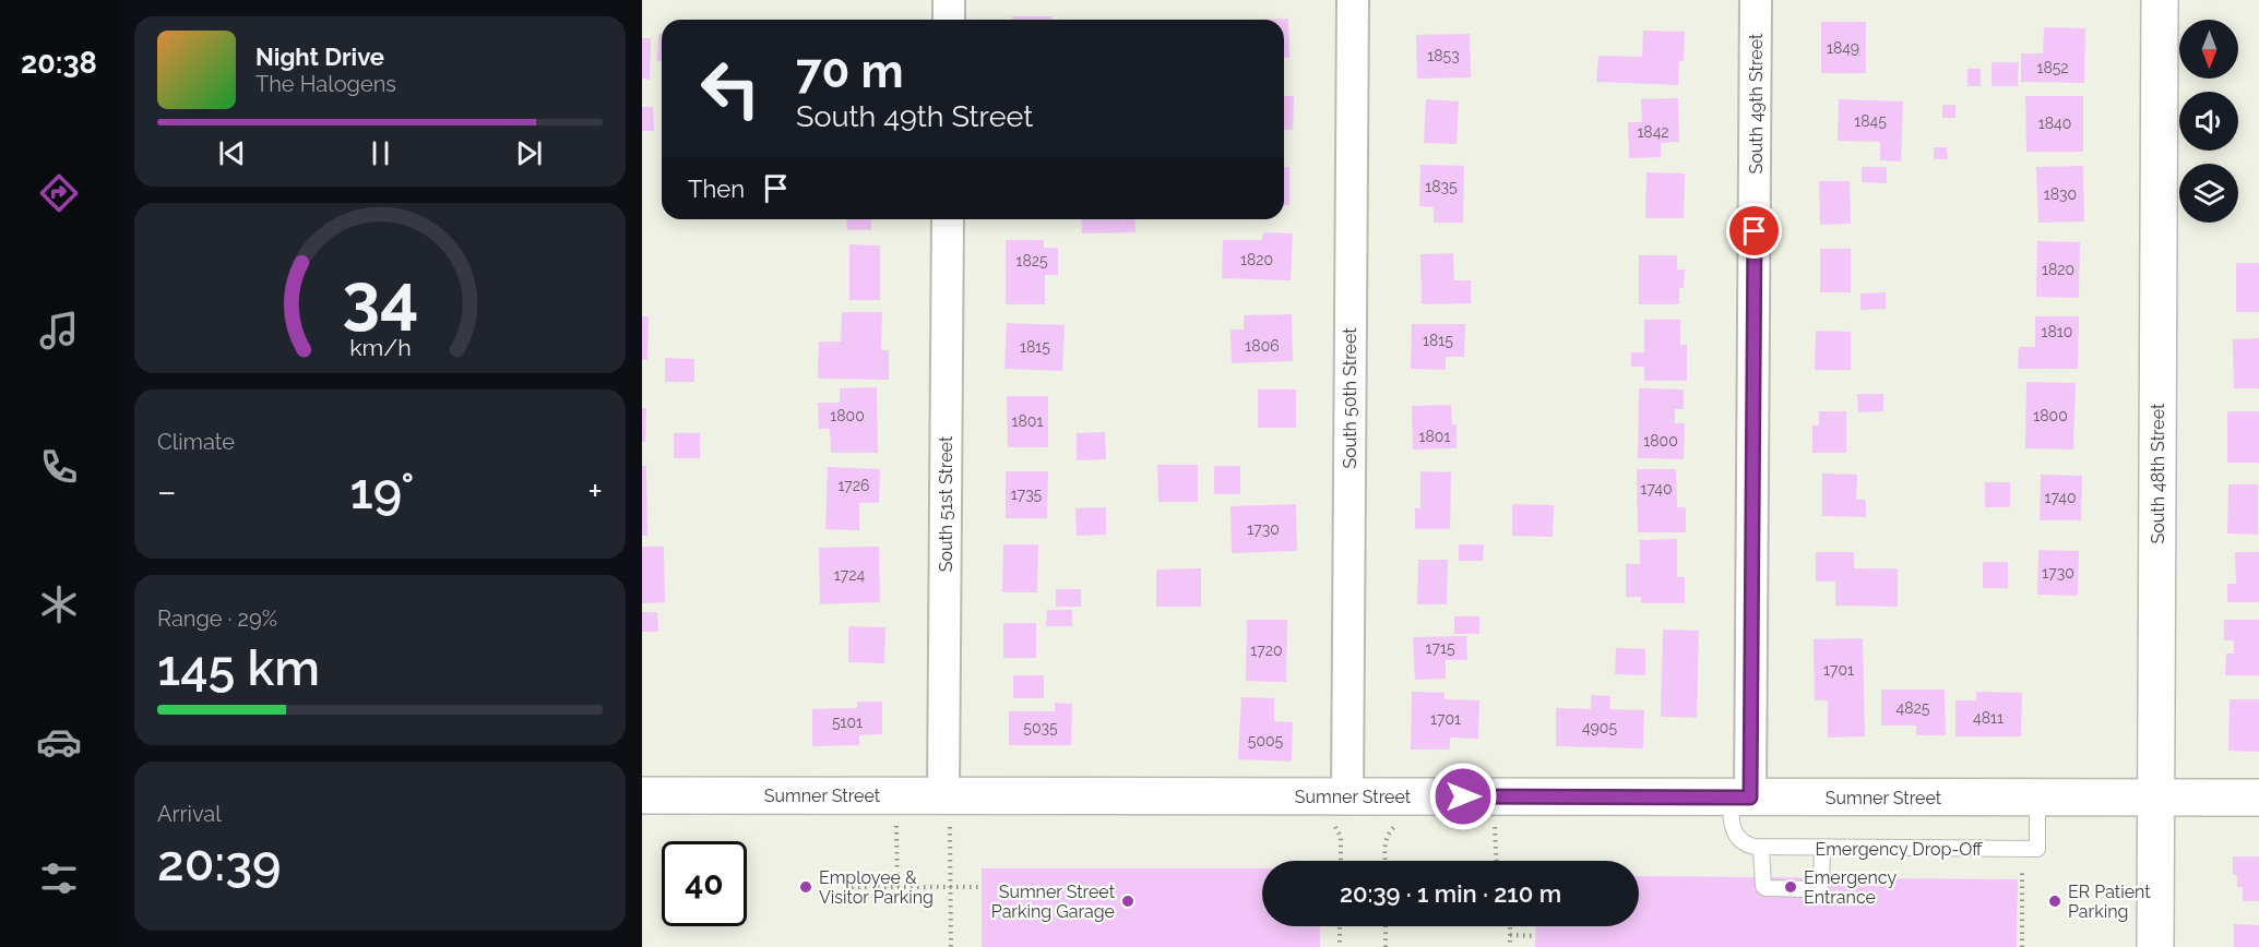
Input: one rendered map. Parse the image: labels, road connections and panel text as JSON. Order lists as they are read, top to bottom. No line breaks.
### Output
{"streets":{"street":["South 49th Street","South 50th Street","South 48th Street","South 51st Street","Sumner Street"],"lane":["Emergency Drop-Off"]},"crossings":[["South 49th Street","Sumner Street"],["South 50th Street","Sumner Street"],["South 48th Street","Sumner Street"],["South 51st Street","Sumner Street"],["Sumner Street","Emergency Drop-Off"]],"places":["Employee & Visitor Parking","Emergency Entrance","Sumner Street Parking Garage","ER Patient Parking"],"house_numbers":["1849","1853","1852","1845","1840","1842","1835","1830","1820","1825","1820","1810","1815","1806","1815","1800","1800","1801","1801","1800","1726","1740","1735","1740","1730","1730","1724","1715","1720","1701","4825","4811","1701","5101","5035","4905","5005"],"north":"bottom","page":{"tabs":"20:38","turn":["70 m","South 49th Street"],"song":["Night Drive","The Halogens"],"then":"Then","tile":["Climate",["Range · 29%","145 km"],["Arrival","20:39"]],"heat":["−","19°","+"],"limit":"40","trip":"20:39 · 1 min · 210 m","gauge":["34","km/h"]}}
